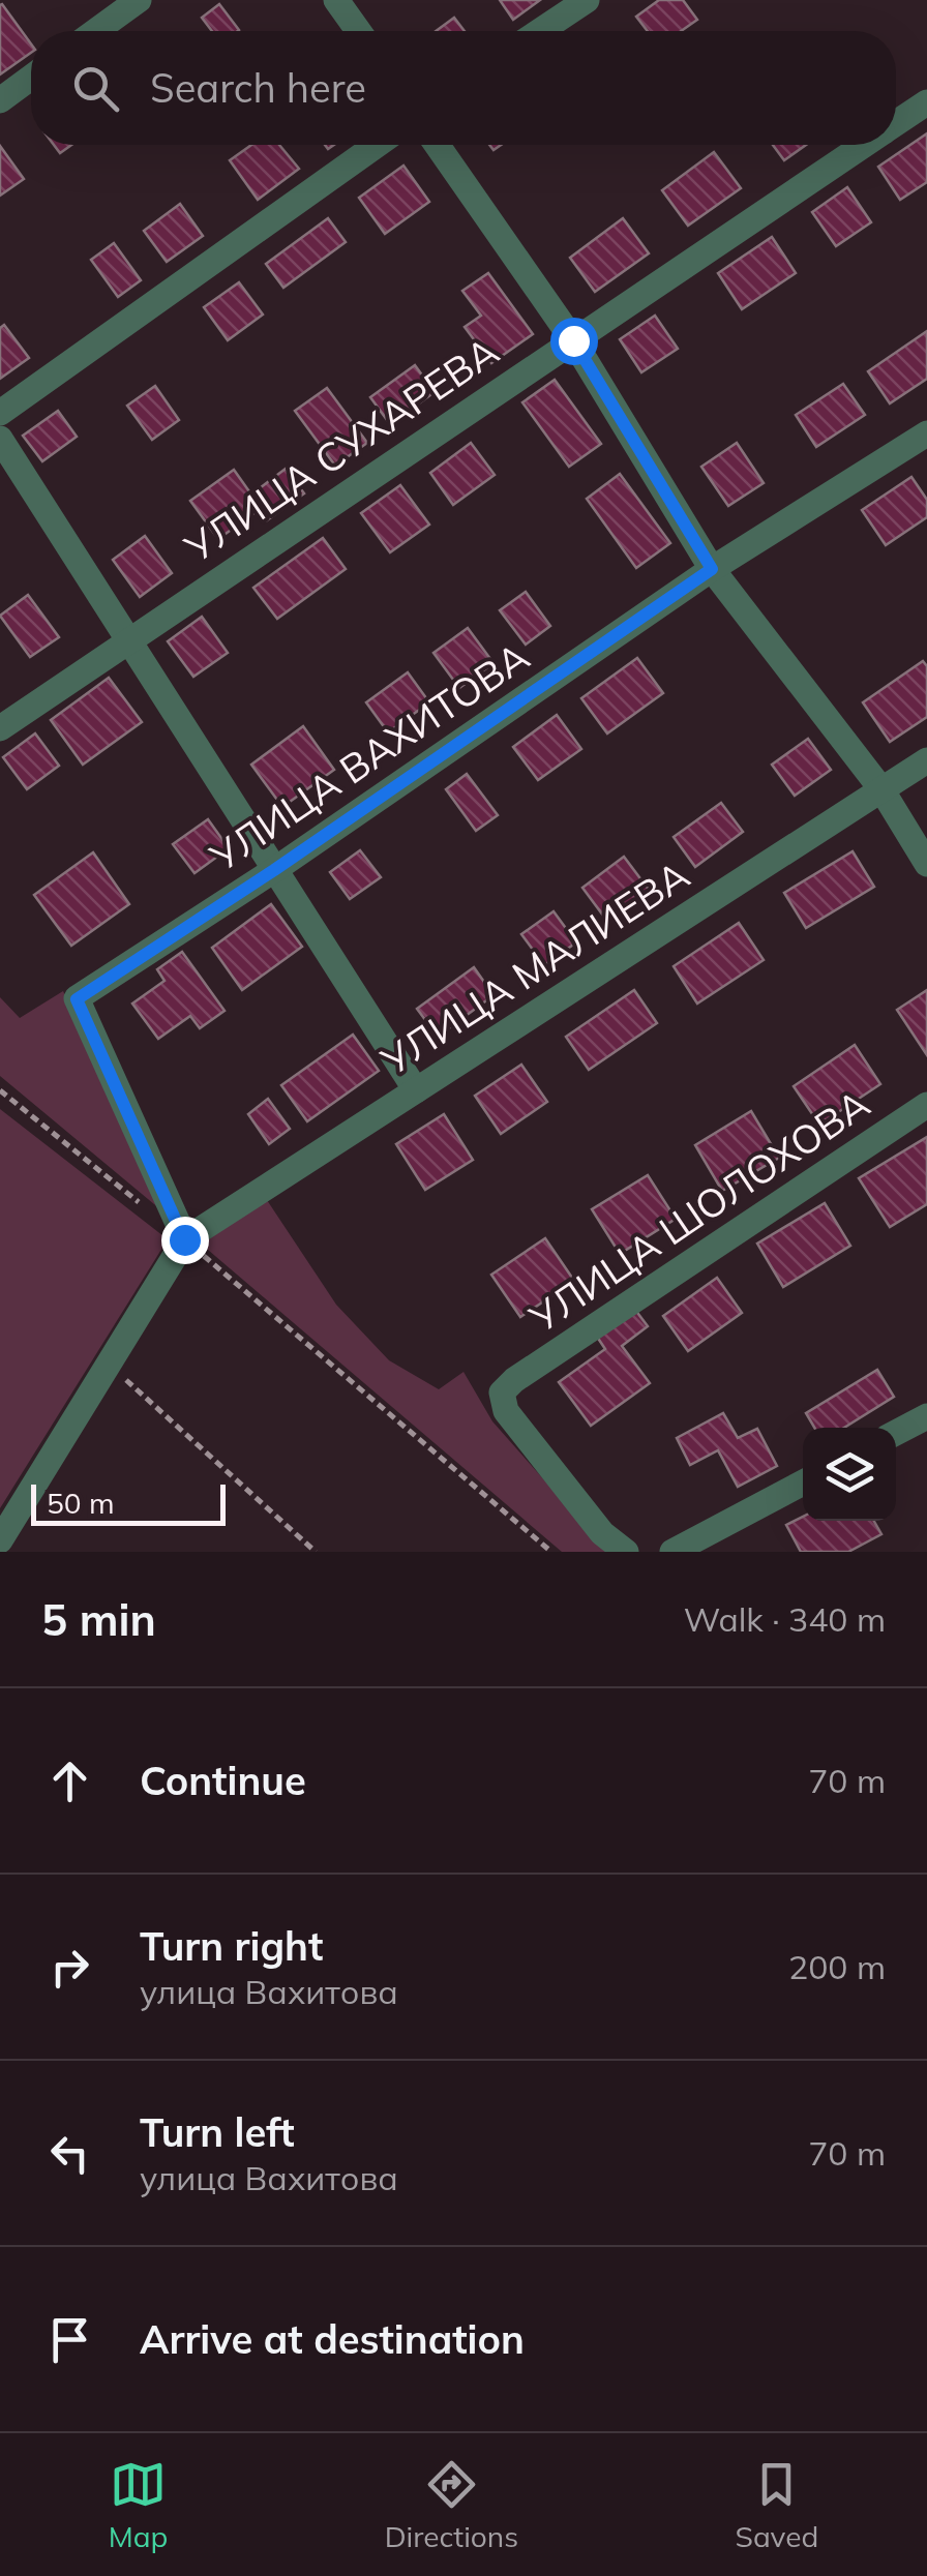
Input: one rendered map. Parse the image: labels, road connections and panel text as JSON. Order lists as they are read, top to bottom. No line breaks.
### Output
{"streets":{"street":["УЛИЦА СУХАРЕВА","УЛИЦА ВАХИТОВА","УЛИЦА МАЛИЕВА","УЛИЦА ШОЛОХОВА"]},"crossings":[["УЛИЦА ВАХИТОВА","УЛИЦА МАЛИЕВА"]],"scale_bar":"50 m","page":{"search":"Search here","scale":"50 m","heading":["5 min","Walk · 340 m"],"list":[["Continue","70 m"],["Turn right","улица Вахитова","200 m"],["Turn left","улица Вахитова","70 m"],"Arrive at destination"],"nav":["Map","Directions","Saved"]}}
